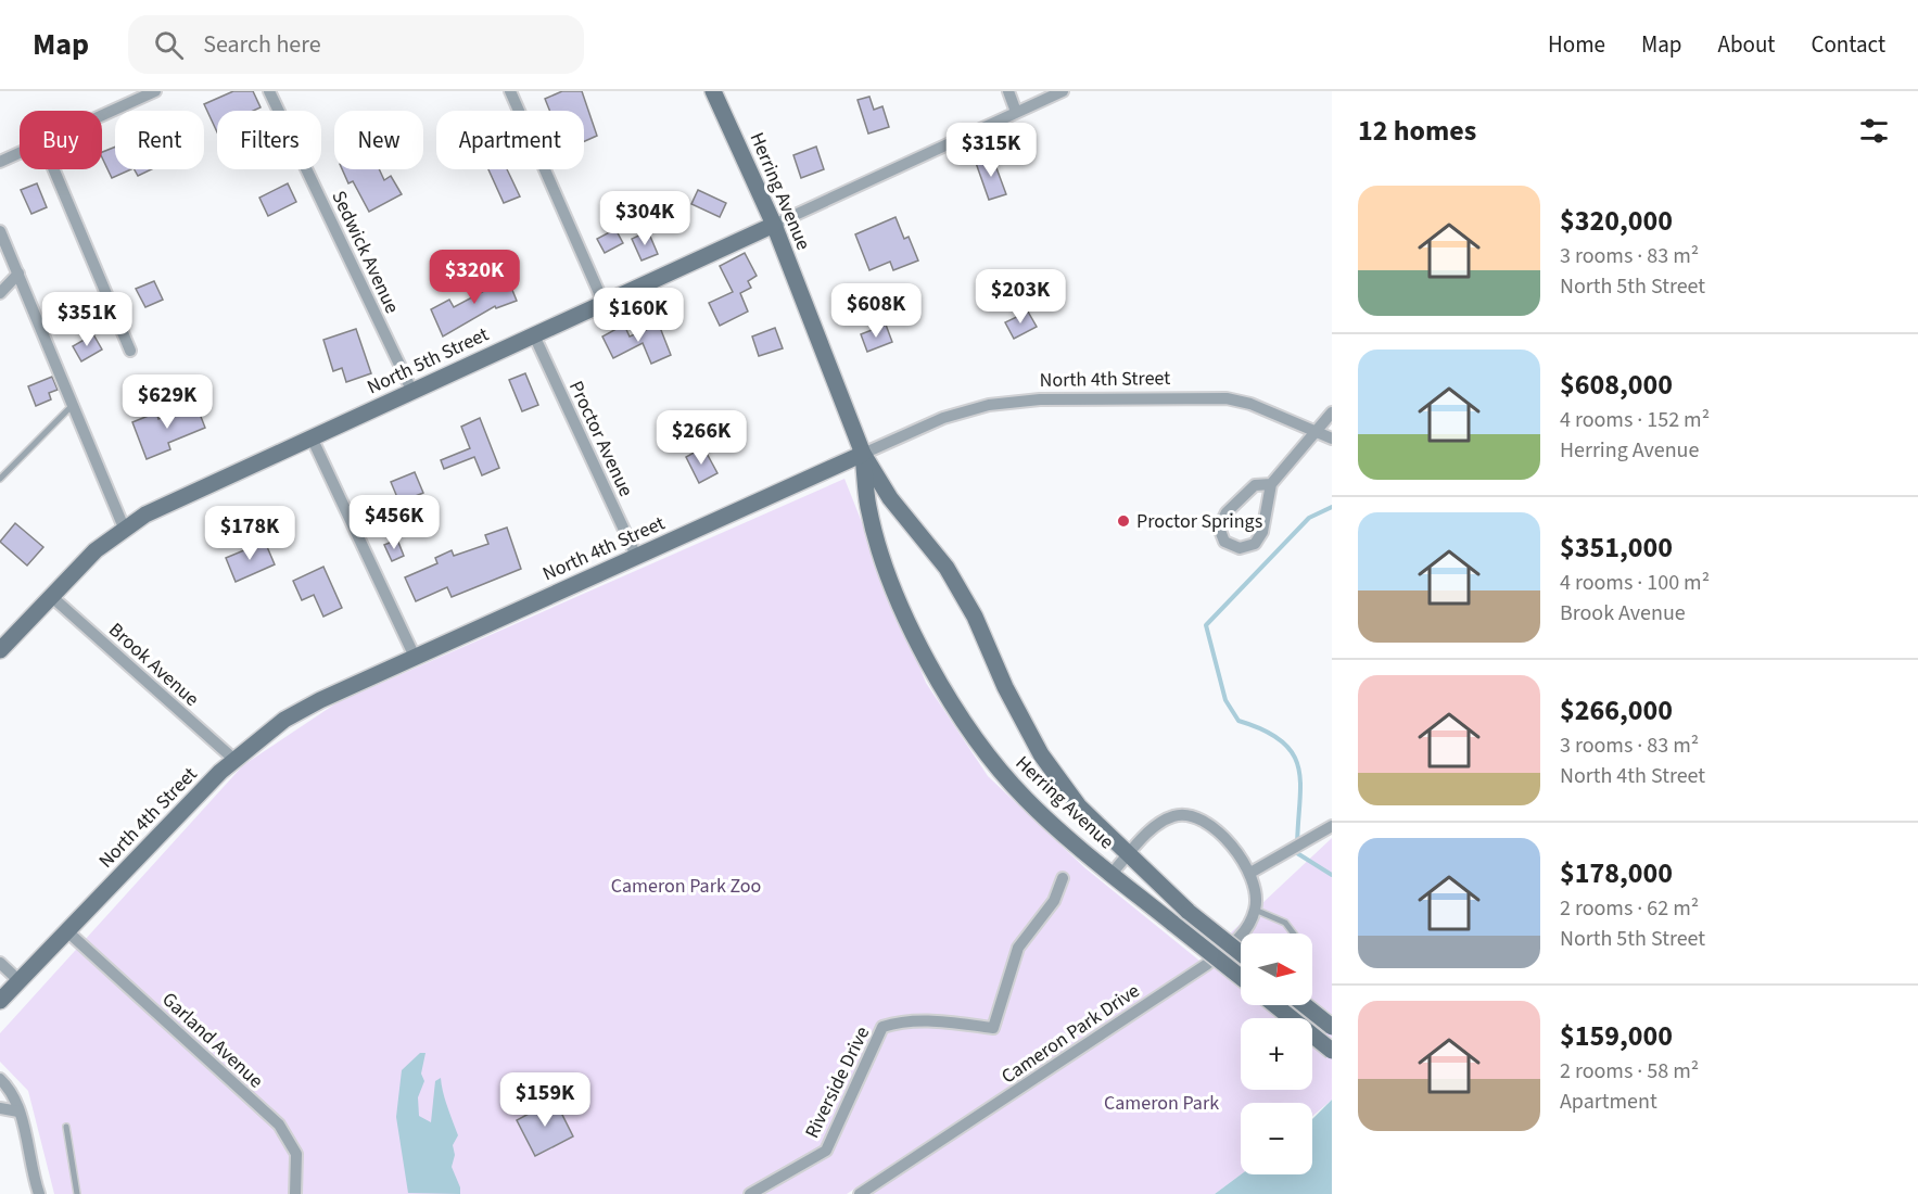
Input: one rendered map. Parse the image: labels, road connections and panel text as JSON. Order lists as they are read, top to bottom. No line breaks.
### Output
{"streets":{"main road":["Herring Avenue","North 5th Street","North 4th Street"],"street":["Sedwick Avenue","Proctor Avenue","Brook Avenue","Cameron Park Drive","Garland Avenue","Riverside Drive"]},"crossings":[["Herring Avenue","North 5th Street"],["Herring Avenue","North 4th Street"],["Sedwick Avenue","North 5th Street"],["North 5th Street","Proctor Avenue"],["North 5th Street","Brook Avenue"],["North 4th Street","Proctor Avenue"],["North 4th Street","Brook Avenue"],["North 4th Street","Garland Avenue"]],"parks":["Cameron Park Zoo","Cameron Park"],"places":["Proctor Springs"],"north":"right","page":{"header":"Map","search":"Search here","nav":["Home","Map","About","Contact"],"heading":"12 homes","chip":["Buy","Rent","Filters","New","Apartment"],"price":["$315K","$304K","$320K","$203K","$608K","$160K","$351K","$629K","$266K","$456K","$178K","$159K"],"list":[{"name":"$320,000","note":"3 rooms · 83 m² · North 5th Street"},{"name":"$608,000","note":"4 rooms · 152 m² · Herring Avenue"},{"name":"$351,000","note":"4 rooms · 100 m² · Brook Avenue"},{"name":"$266,000","note":"3 rooms · 83 m² · North 4th Street"},{"name":"$178,000","note":"2 rooms · 62 m² · North 5th Street"},{"name":"$159,000","note":"2 rooms · 58 m² · Apartment"}],"map_buttons":["+","−"]}}
